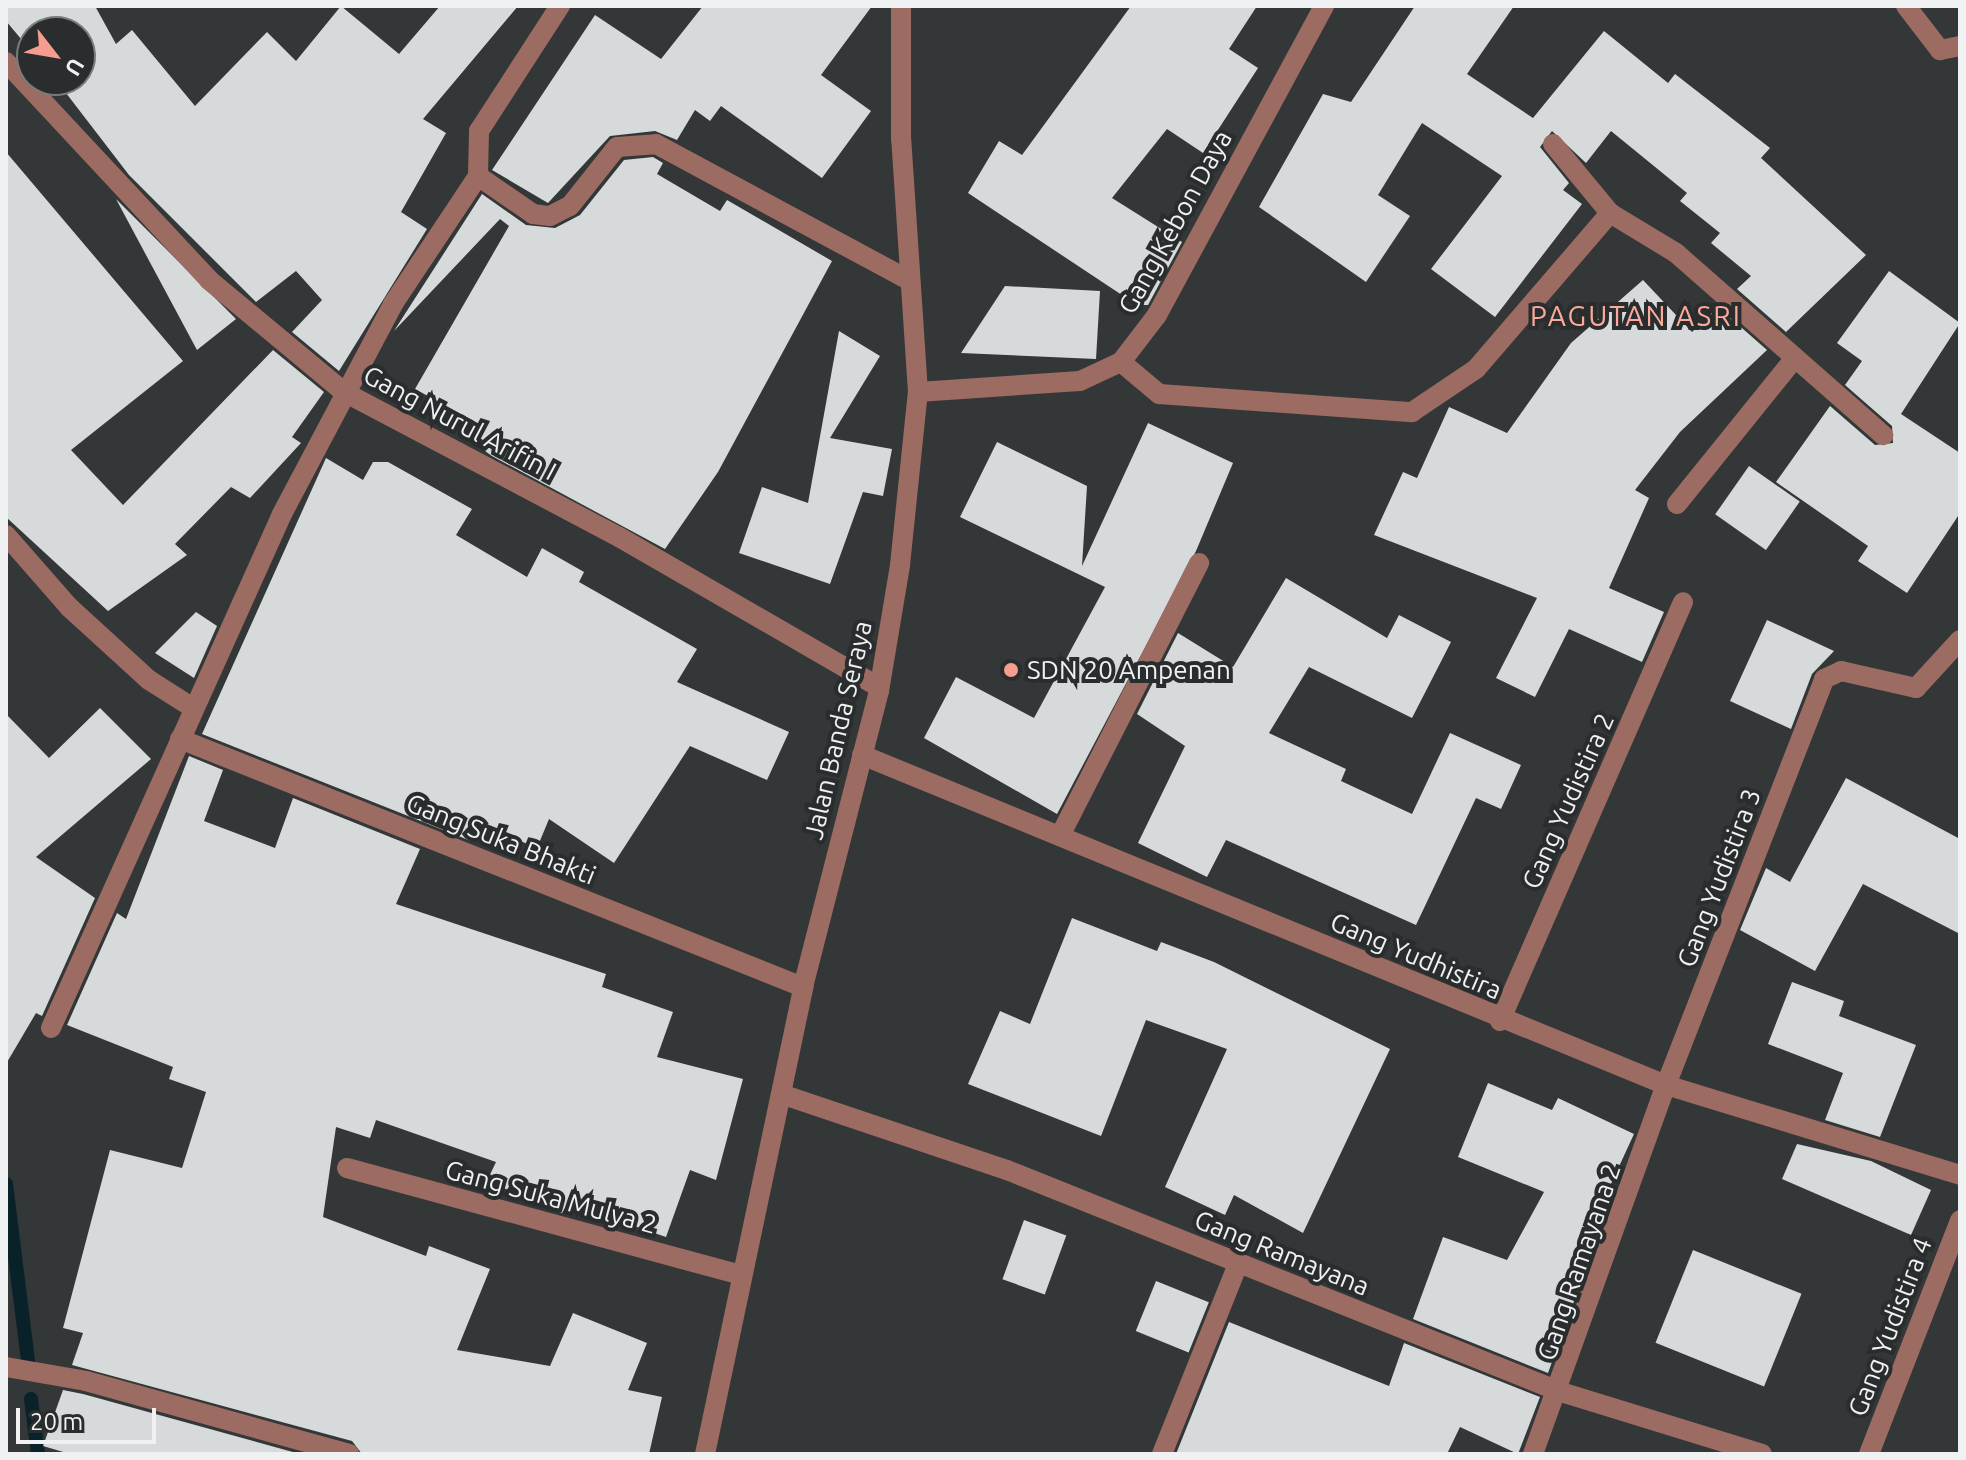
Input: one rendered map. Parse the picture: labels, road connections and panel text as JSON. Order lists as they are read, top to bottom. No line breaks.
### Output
{"streets":{"street":["Gang Kebon Daya","Gang Nurul Arifin I","Jalan Banda Seraya","Gang Yudistira 2","Gang Suka Bhakti","Gang Yudistira 3","Gang Yudhistira","Gang Suka Mulya 2","Gang Ramayana","Gang Ramayana 2","Gang Yudistira 4"]},"crossings":[["Gang Kebon Daya","Jalan Banda Seraya"],["Gang Nurul Arifin I","Jalan Banda Seraya"],["Jalan Banda Seraya","Gang Suka Bhakti"],["Jalan Banda Seraya","Gang Yudhistira"],["Jalan Banda Seraya","Gang Suka Mulya 2"],["Jalan Banda Seraya","Gang Ramayana"],["Gang Yudistira 2","Gang Yudhistira"],["Gang Yudistira 3","Gang Yudhistira"],["Gang Yudistira 3","Gang Ramayana 2"],["Gang Yudhistira","Gang Ramayana 2"],["Gang Ramayana","Gang Ramayana 2"]],"districts":["PAGUTAN ASRI"],"places":["SDN 20 Ampenan"],"scale_bar":"20 m","north":"bottom right"}
